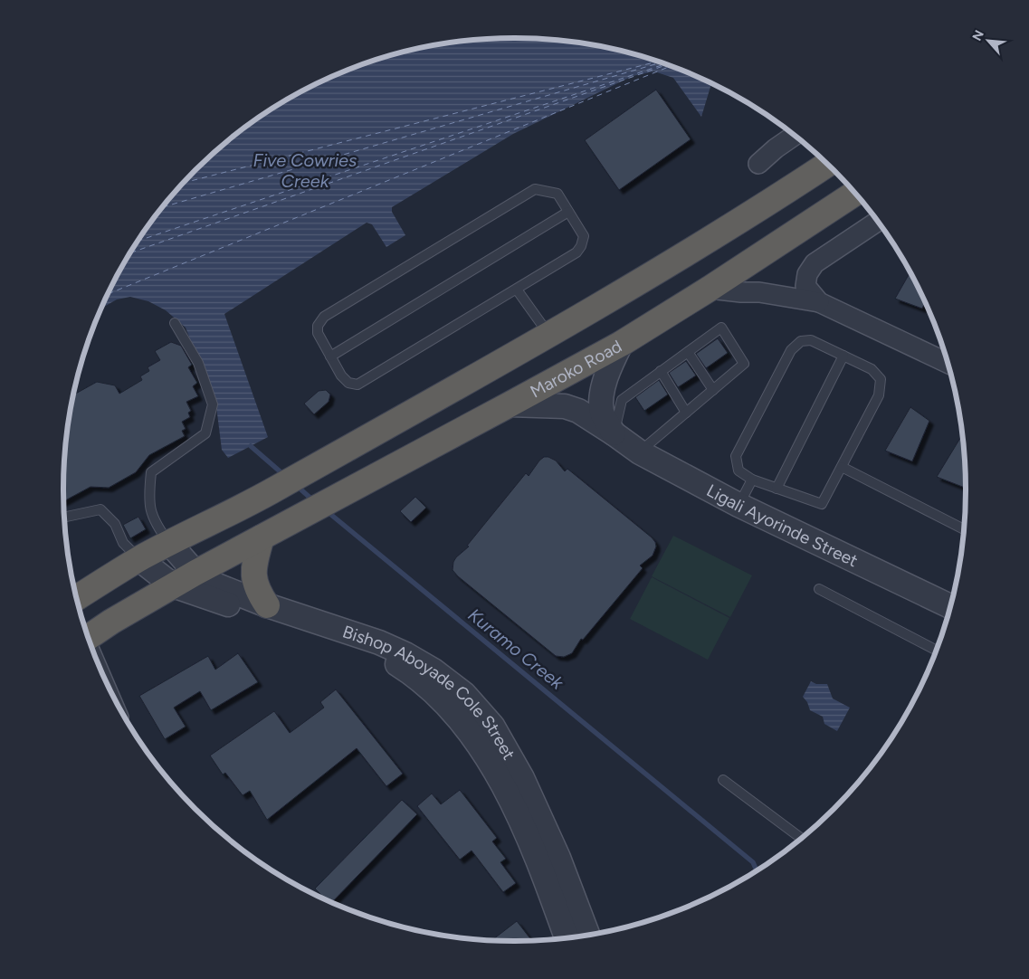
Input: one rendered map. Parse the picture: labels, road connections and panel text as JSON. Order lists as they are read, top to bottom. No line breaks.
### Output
{"streets":{"highway":["Maroko Road"],"street":["Ligali Ayorinde Street","Bishop Aboyade Cole Street"]},"crossings":[["Maroko Road","Ligali Ayorinde Street"],["Maroko Road","Bishop Aboyade Cole Street"]],"water":["Five Cowries Creek","Kuramo Creek"],"north":"top left"}
